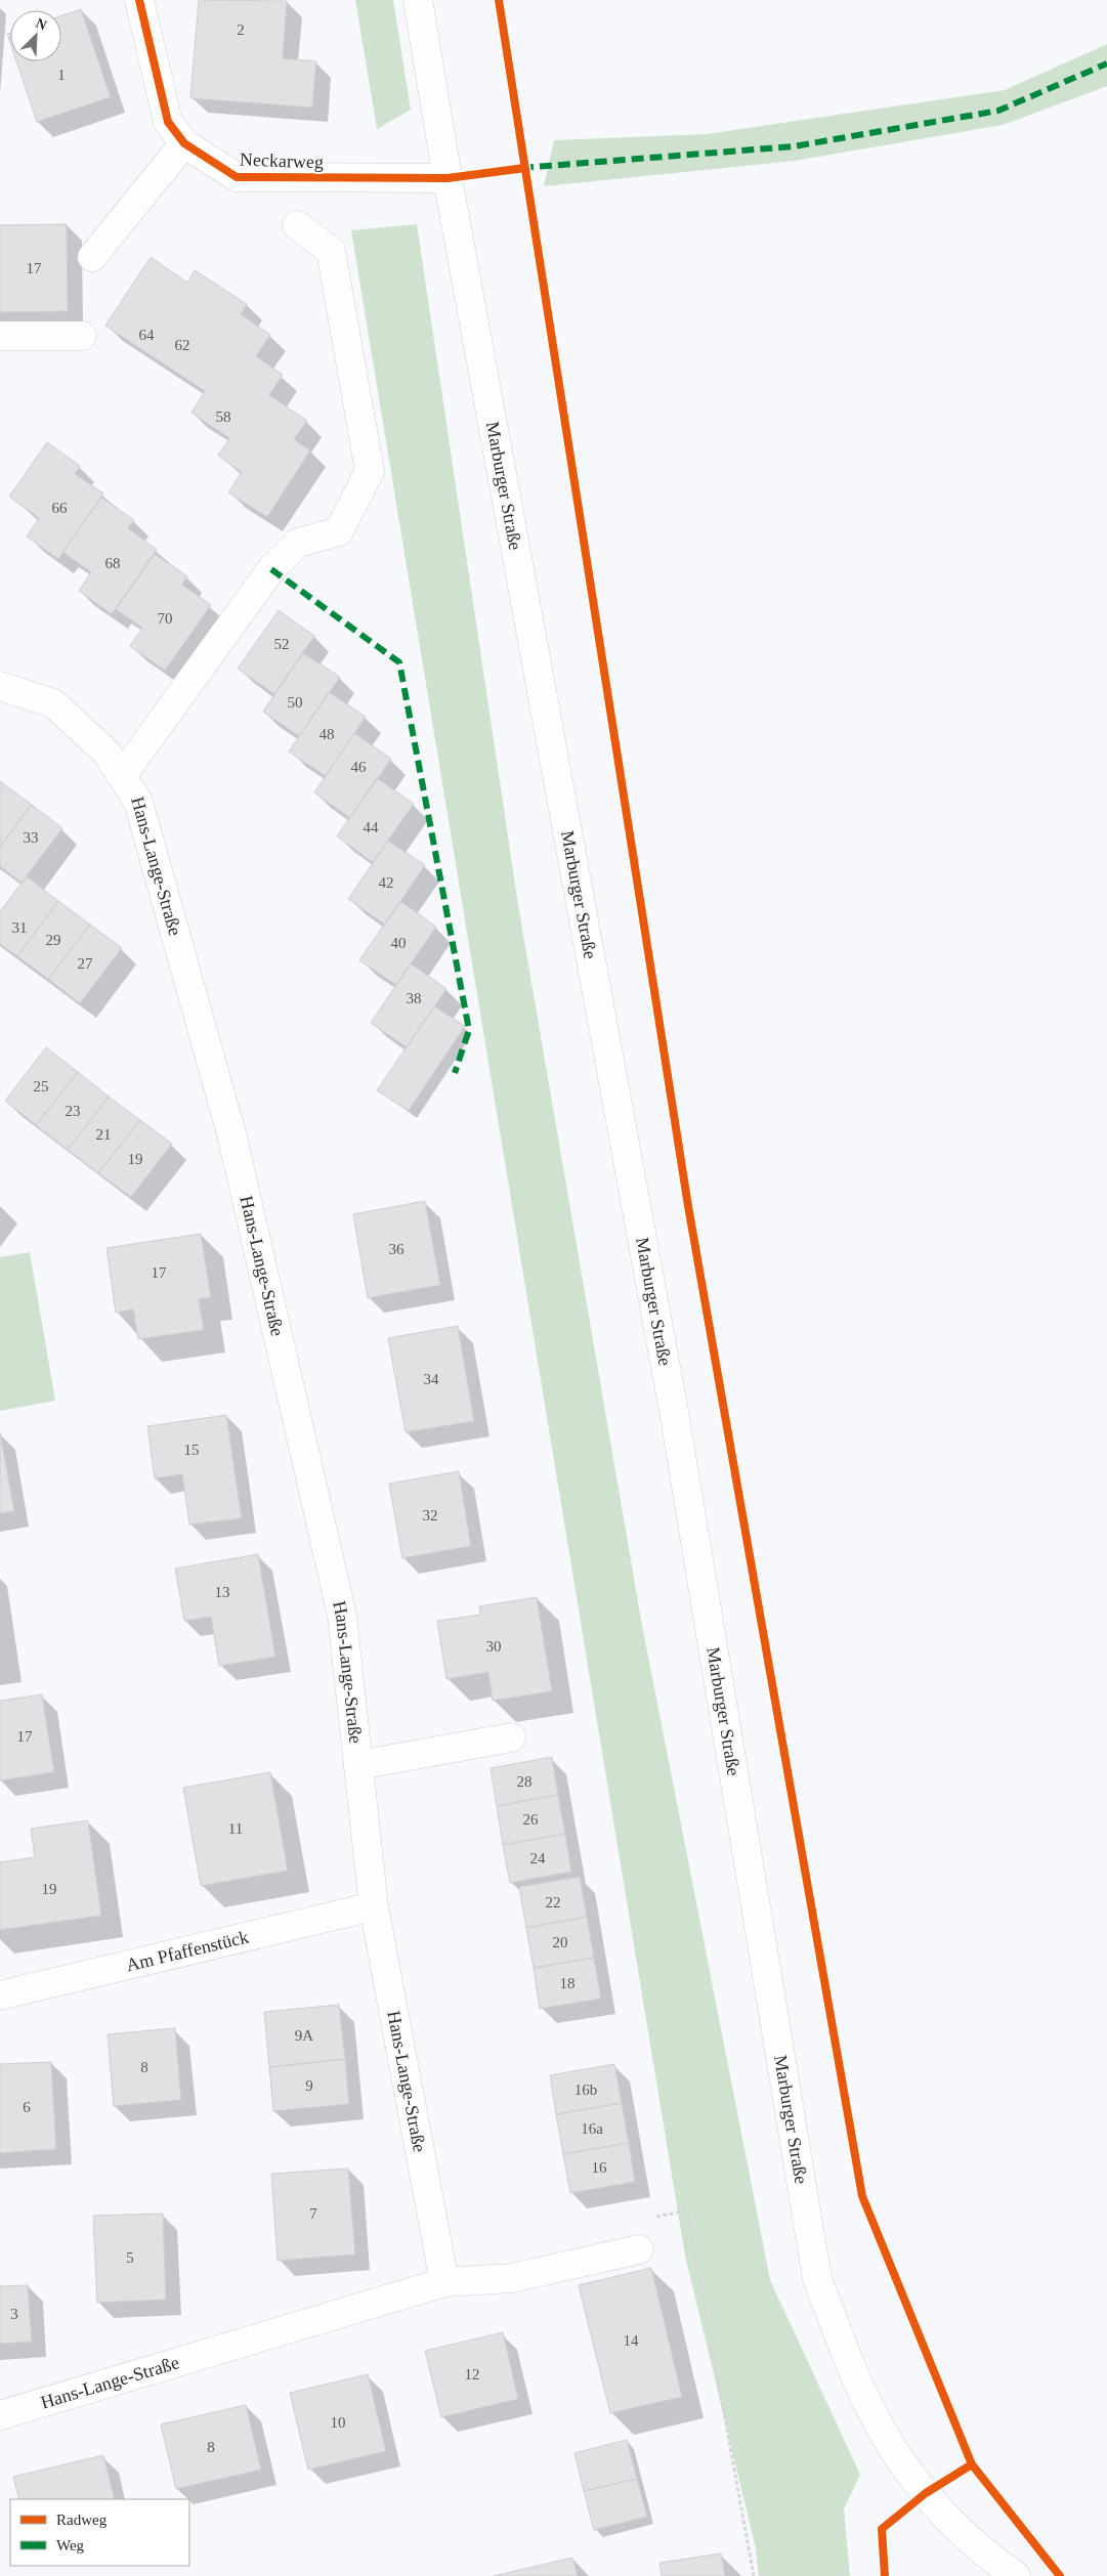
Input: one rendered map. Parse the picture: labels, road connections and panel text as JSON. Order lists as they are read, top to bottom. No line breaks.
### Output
{"streets":{"street":["Neckarweg","Marburger Straße","Hans-Lange-Straße","Am Pfaffenstück"]},"crossings":[["Neckarweg","Marburger Straße"],["Hans-Lange-Straße","Am Pfaffenstück"]],"house_numbers":["2","1","17","64","62","58","66","68","70","52","50","48","46","44","33","42","31","29","40","27","38","25","23","21","19","36","17","34","15","32","13","30","17","28","26","11","24","19","22","20","18","9A","8","9","16b","6","16a","16","7","5","3","14","12","10","8"],"legend":["Radweg","Weg"],"north":"top right"}
